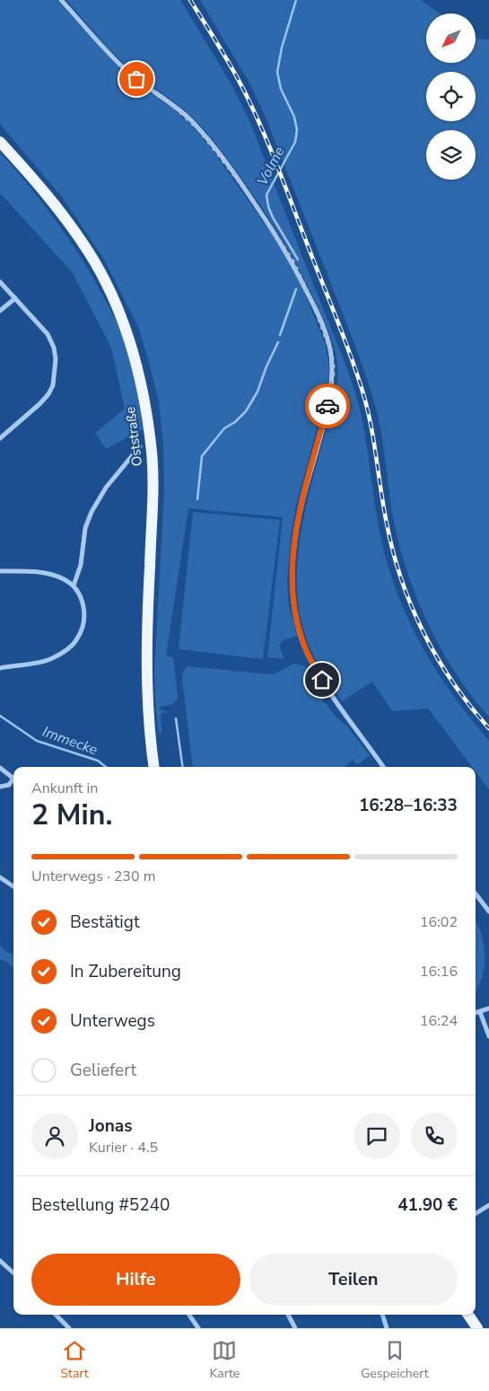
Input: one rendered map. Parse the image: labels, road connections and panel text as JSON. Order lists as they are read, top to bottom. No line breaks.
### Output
{"streets":{"main road":["Oststraße"]},"water":["Volme","Immecke"],"north":"bottom left","page":{"heading":["2 Min.","Ankunft in","16:28–16:33"],"panel":["Jonas","Kurier · 4.5","Bestellung #5240","41.90 €"],"bar":"Unterwegs · 230 m","list":[["Bestätigt","16:02"],["In Zubereitung","16:16"],["Unterwegs","16:24"],"Geliefert"],"buttons":["Hilfe","Teilen"],"tabs":["Start","Karte","Gespeichert"]}}
